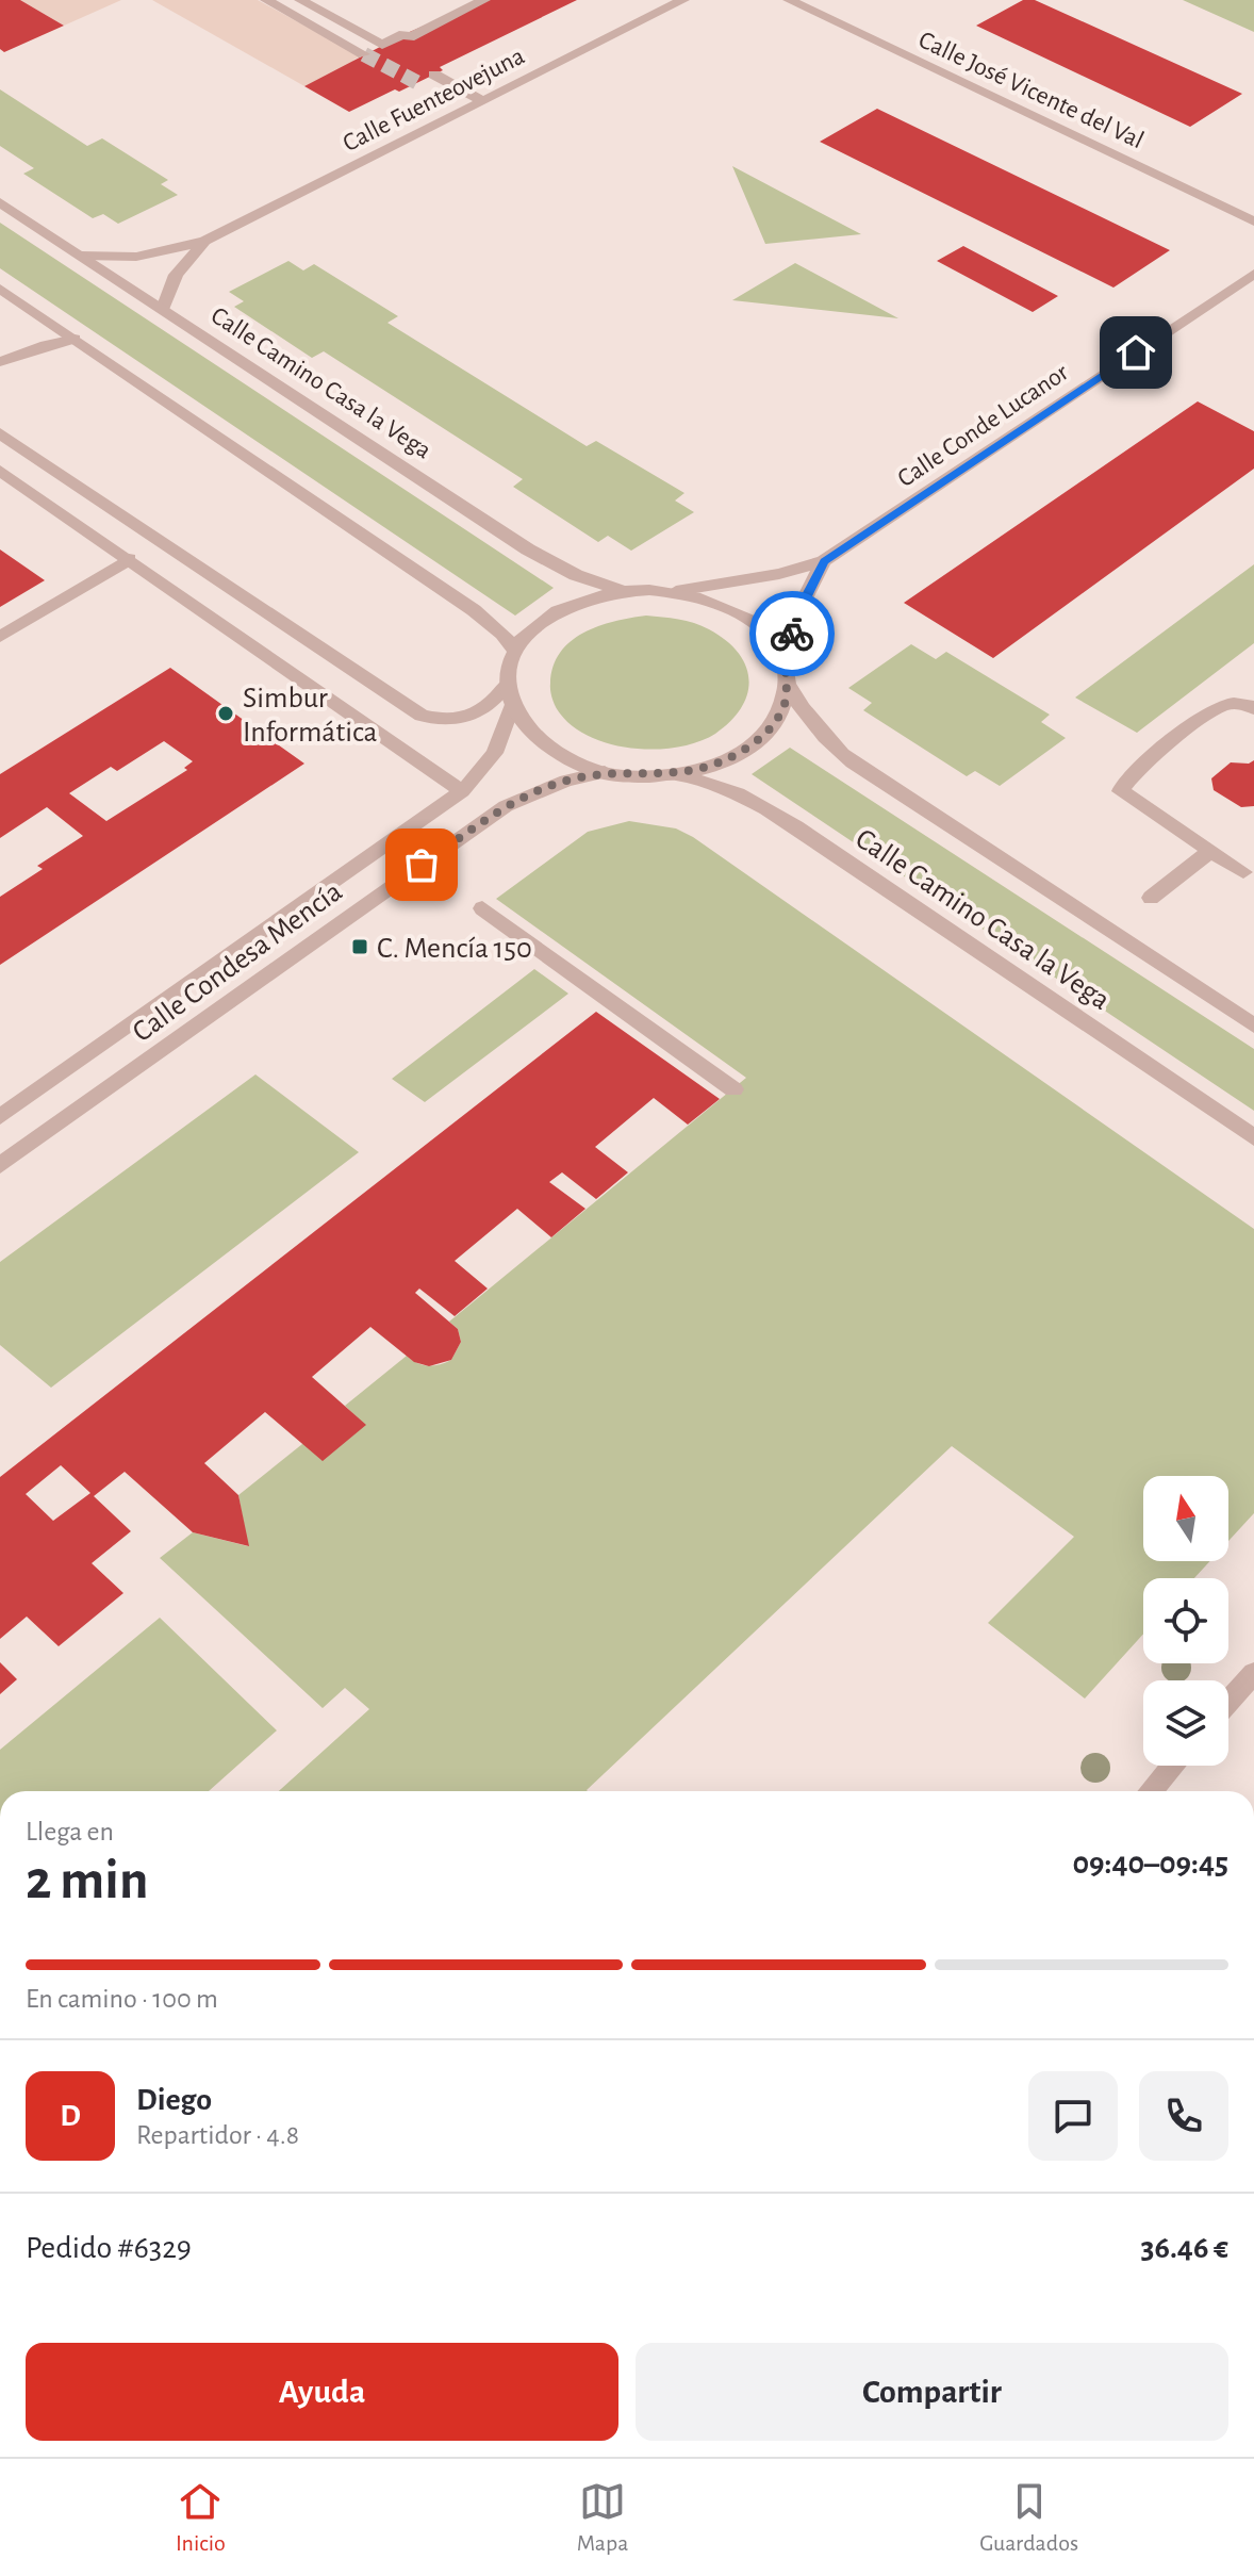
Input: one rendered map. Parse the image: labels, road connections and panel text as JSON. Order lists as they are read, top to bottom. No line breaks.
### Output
{"streets":{"street":["Calle José Vicente del Val","Calle Fuenteovejuna","Calle Camino Casa la Vega","Calle Conde Lucanor","Calle Condesa Mencía"]},"crossings":[["Calle Fuenteovejuna","Calle Camino Casa la Vega"],["Calle Camino Casa la Vega","Calle Conde Lucanor"],["Calle Camino Casa la Vega","Calle Condesa Mencía"],["Calle Conde Lucanor","Calle Condesa Mencía"]],"places":{"other":["Simbur Informática"],"transit":["C. Mencía 150"]},"north":"top","page":{"heading":["2 min","Llega en","09:40–09:45"],"panel":["Diego","Repartidor · 4.8","Pedido #6329","36.46 €"],"bar":"En camino · 100 m","round":"D","buttons":["Ayuda","Compartir"],"tabs":["Inicio","Mapa","Guardados"]}}
